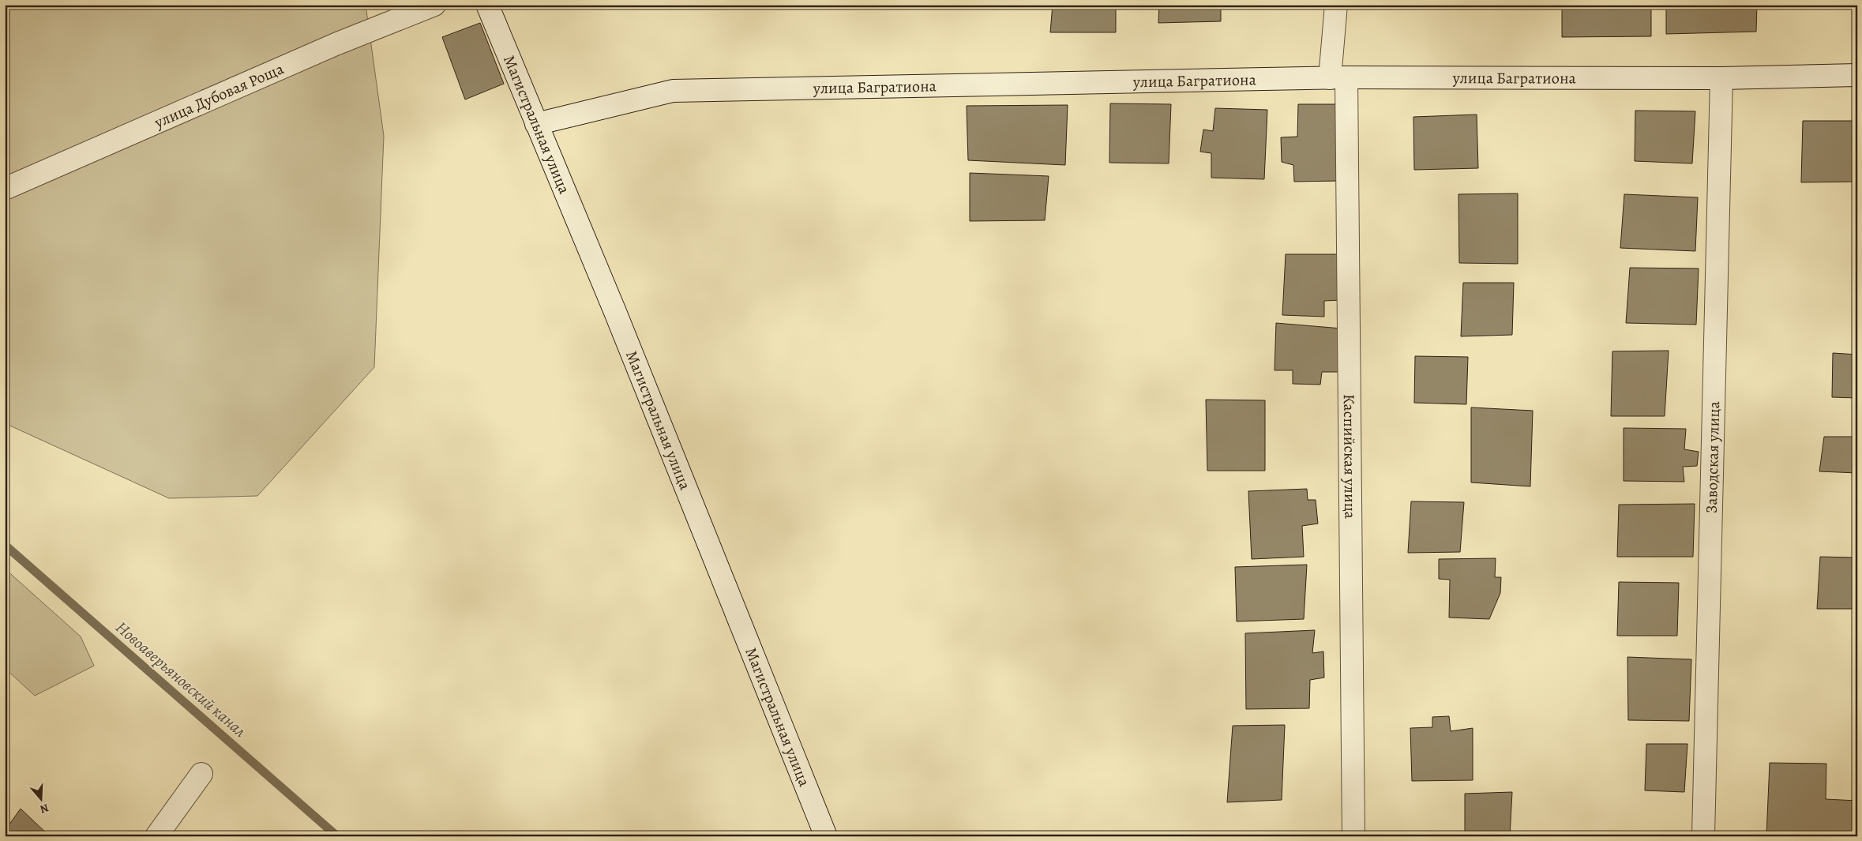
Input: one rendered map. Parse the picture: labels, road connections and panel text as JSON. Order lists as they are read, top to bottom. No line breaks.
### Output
{"streets":{"street":["улица Багратиона","улица Дубовая Роща","Магистральная улица","Каспийская улица","Заводская улица"]},"crossings":[["улица Багратиона","Магистральная улица"],["улица Багратиона","Каспийская улица"],["улица Багратиона","Заводская улица"]],"water":["Новоаверьяновский канал"],"north":"bottom"}
